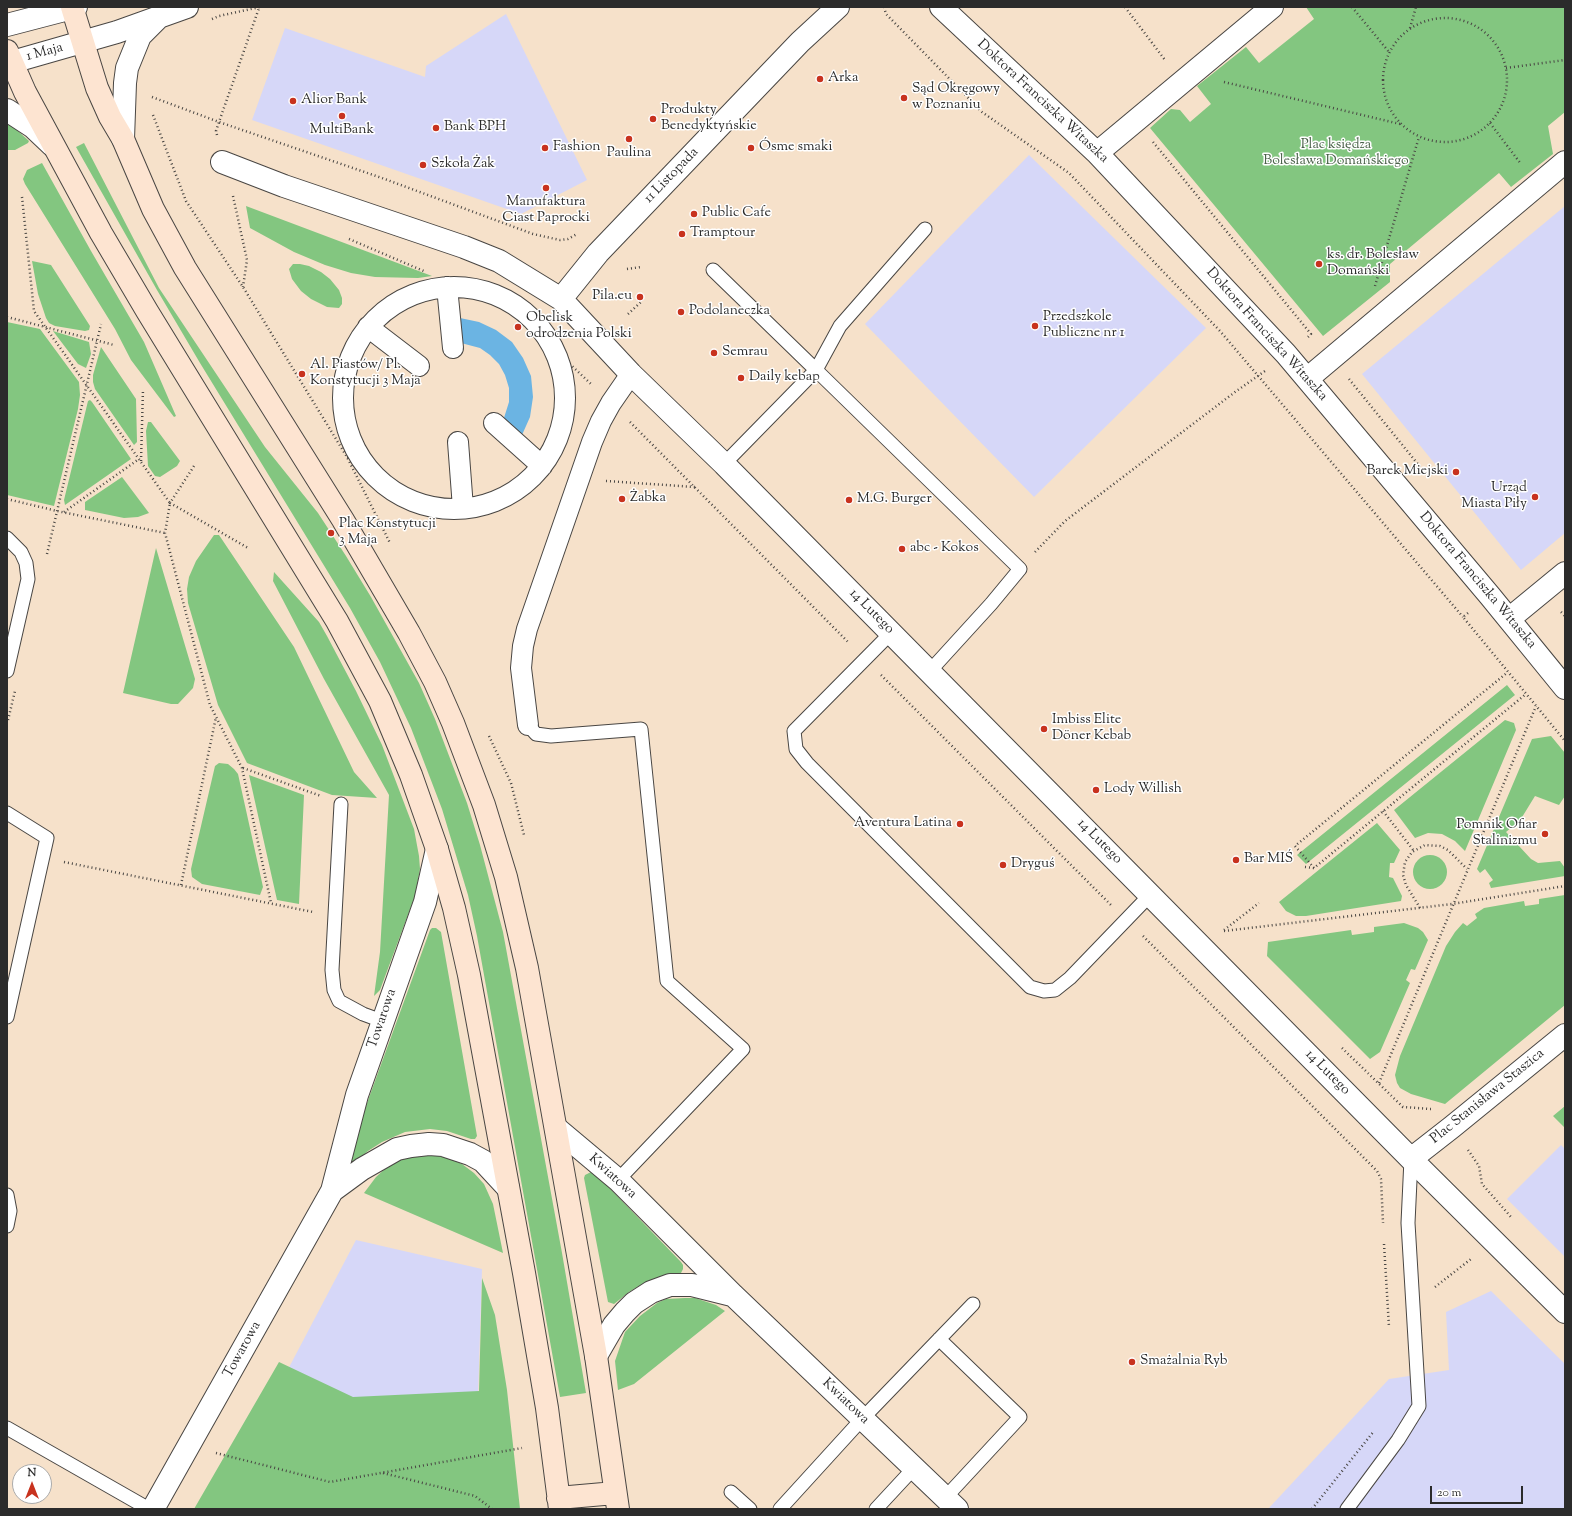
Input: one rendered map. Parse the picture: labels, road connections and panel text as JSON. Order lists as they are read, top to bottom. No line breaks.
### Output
{"streets":{"street":["1 Maja","Doktora Franciszka Witaszka","11 Listopada","14 Lutego","Towarowa","Plac Stanisława Staszica","Kwiatowa"]},"crossings":[["14 Lutego","Plac Stanisława Staszica"]],"parks":["Plac księdza Bolesława Domańskiego"],"places":["Arka","Sąd Okręgowy w Poznaniu","Alior Bank","MultiBank","Produkty Benedyktyńskie","Bank BPH","Paulina","Fashion","Ósme smaki","Szkoła Żak","Manufaktura Ciast Paprocki","Public Cafe","Tramptour","ks. dr. Bolesław Domański","Pila.eu","Podolaneczka","Przedszkole Publiczne nr 1","Obelisk odrodzenia Polski","Semrau","Al. Piastów/ Pl. Konstytucji 3 Maja","Daily kebap","Barek Miejski","Urząd Miasta Piły","Żabka","M.G. Burger","Plac Konstytucji 3 Maja","abc - Kokos","Imbiss Elite Döner Kebab","Lody Willish","Aventura Latina","Pomnik Ofiar Stalinizmu","Bar MIŚ","Dryguś","Smażalnia Ryb"],"scale_bar":"20 m","north":"top"}
